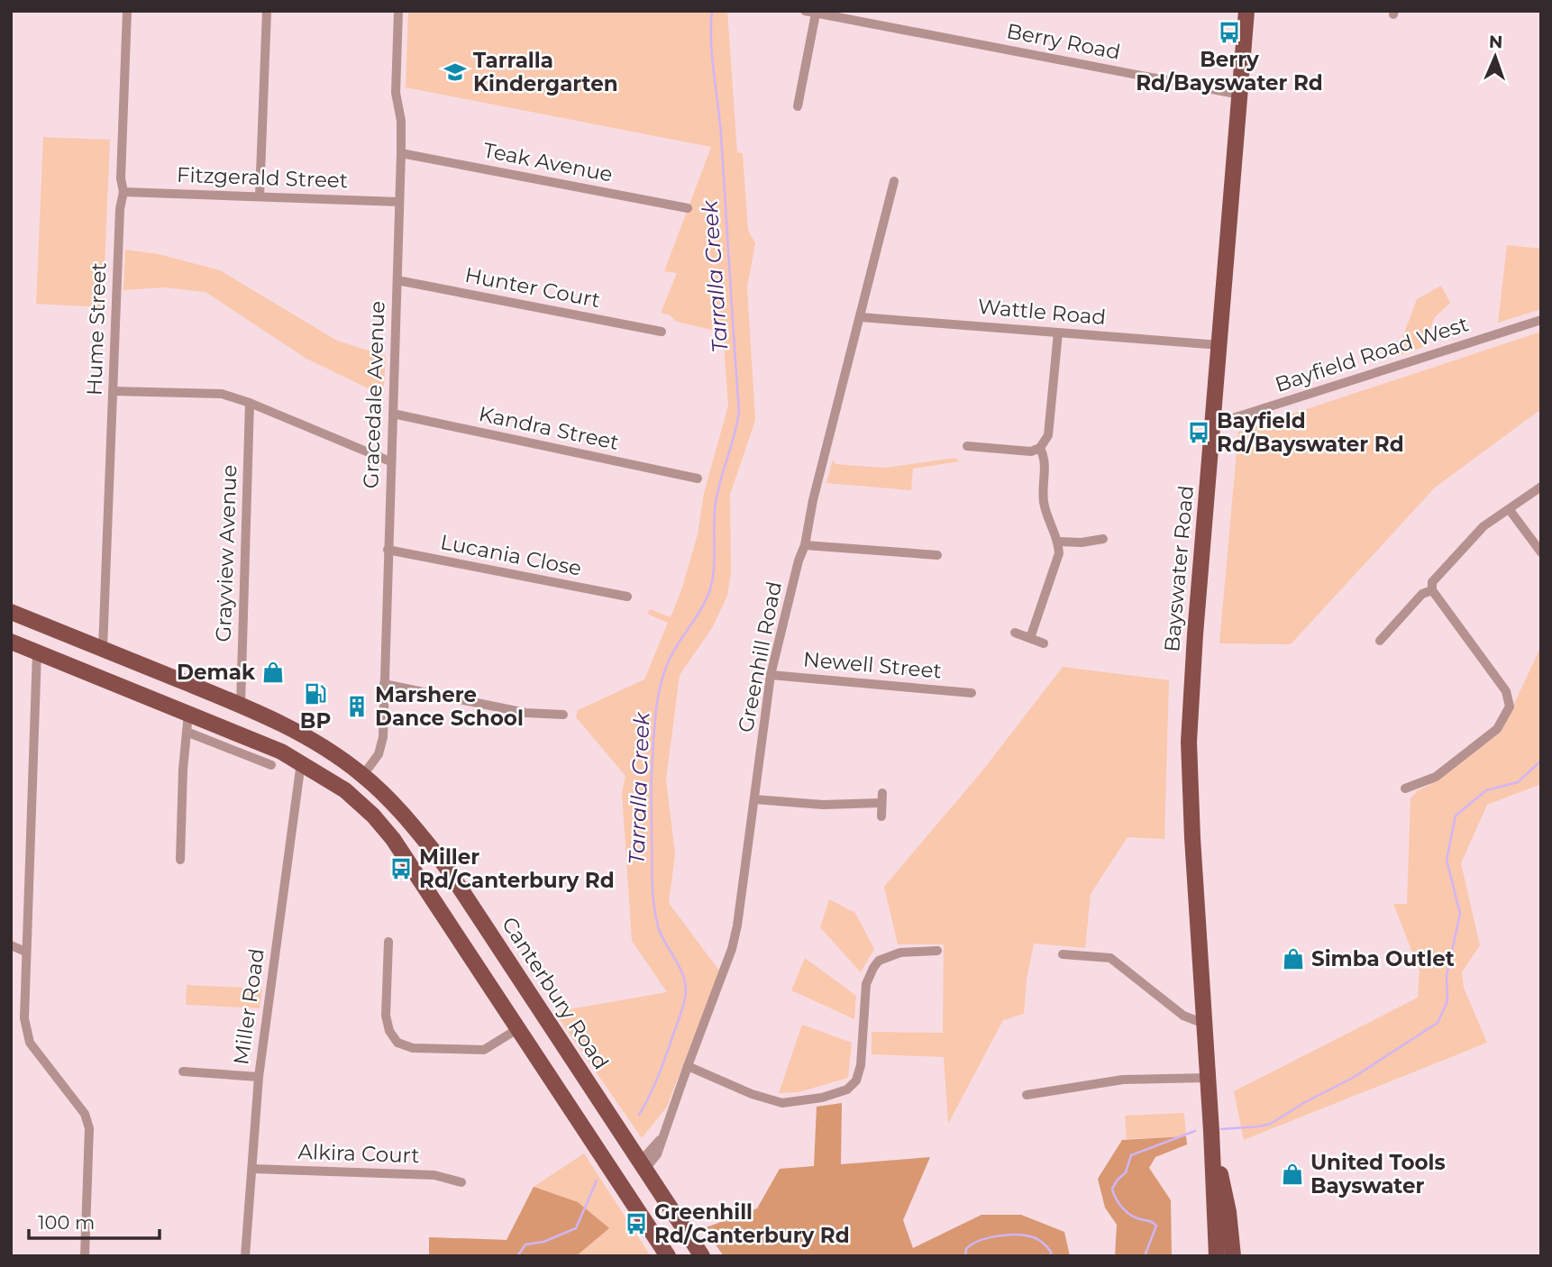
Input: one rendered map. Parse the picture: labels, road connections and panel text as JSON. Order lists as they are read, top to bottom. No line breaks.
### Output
{"streets":{"main road":["Bayswater Road","Canterbury Road"],"street":["Berry Road","Teak Avenue","Fitzgerald Street","Hunter Court","Wattle Road","Hume Street","Bayfield Road West","Gracedale Avenue","Kandra Street","Grayview Avenue","Lucania Close","Greenhill Road","Newell Street","Miller Road","Alkira Court"]},"crossings":[["Berry Road","Bayswater Road"],["Teak Avenue","Gracedale Avenue"],["Fitzgerald Street","Hume Street"],["Fitzgerald Street","Gracedale Avenue"],["Hunter Court","Gracedale Avenue"],["Wattle Road","Bayswater Road"],["Wattle Road","Greenhill Road"],["Hume Street","Canterbury Road"],["Bayfield Road West","Bayswater Road"],["Gracedale Avenue","Kandra Street"],["Gracedale Avenue","Lucania Close"],["Gracedale Avenue","Canterbury Road"],["Grayview Avenue","Canterbury Road"],["Greenhill Road","Newell Street"],["Greenhill Road","Canterbury Road"],["Miller Road","Alkira Court"]],"water":["Tarralla Creek"],"places":{"bus stop":["Berry Rd/Bayswater Rd","Bayfield Rd/Bayswater Rd","Miller Rd/Canterbury Rd","Greenhill Rd/Canterbury Rd"],"school or university":["Tarralla Kindergarten"],"shop":["Demak","Simba Outlet","United Tools Bayswater"],"fuel station":["BP"],"building":["Marshere Dance School"]},"scale_bar":"100 m","north":"top"}
